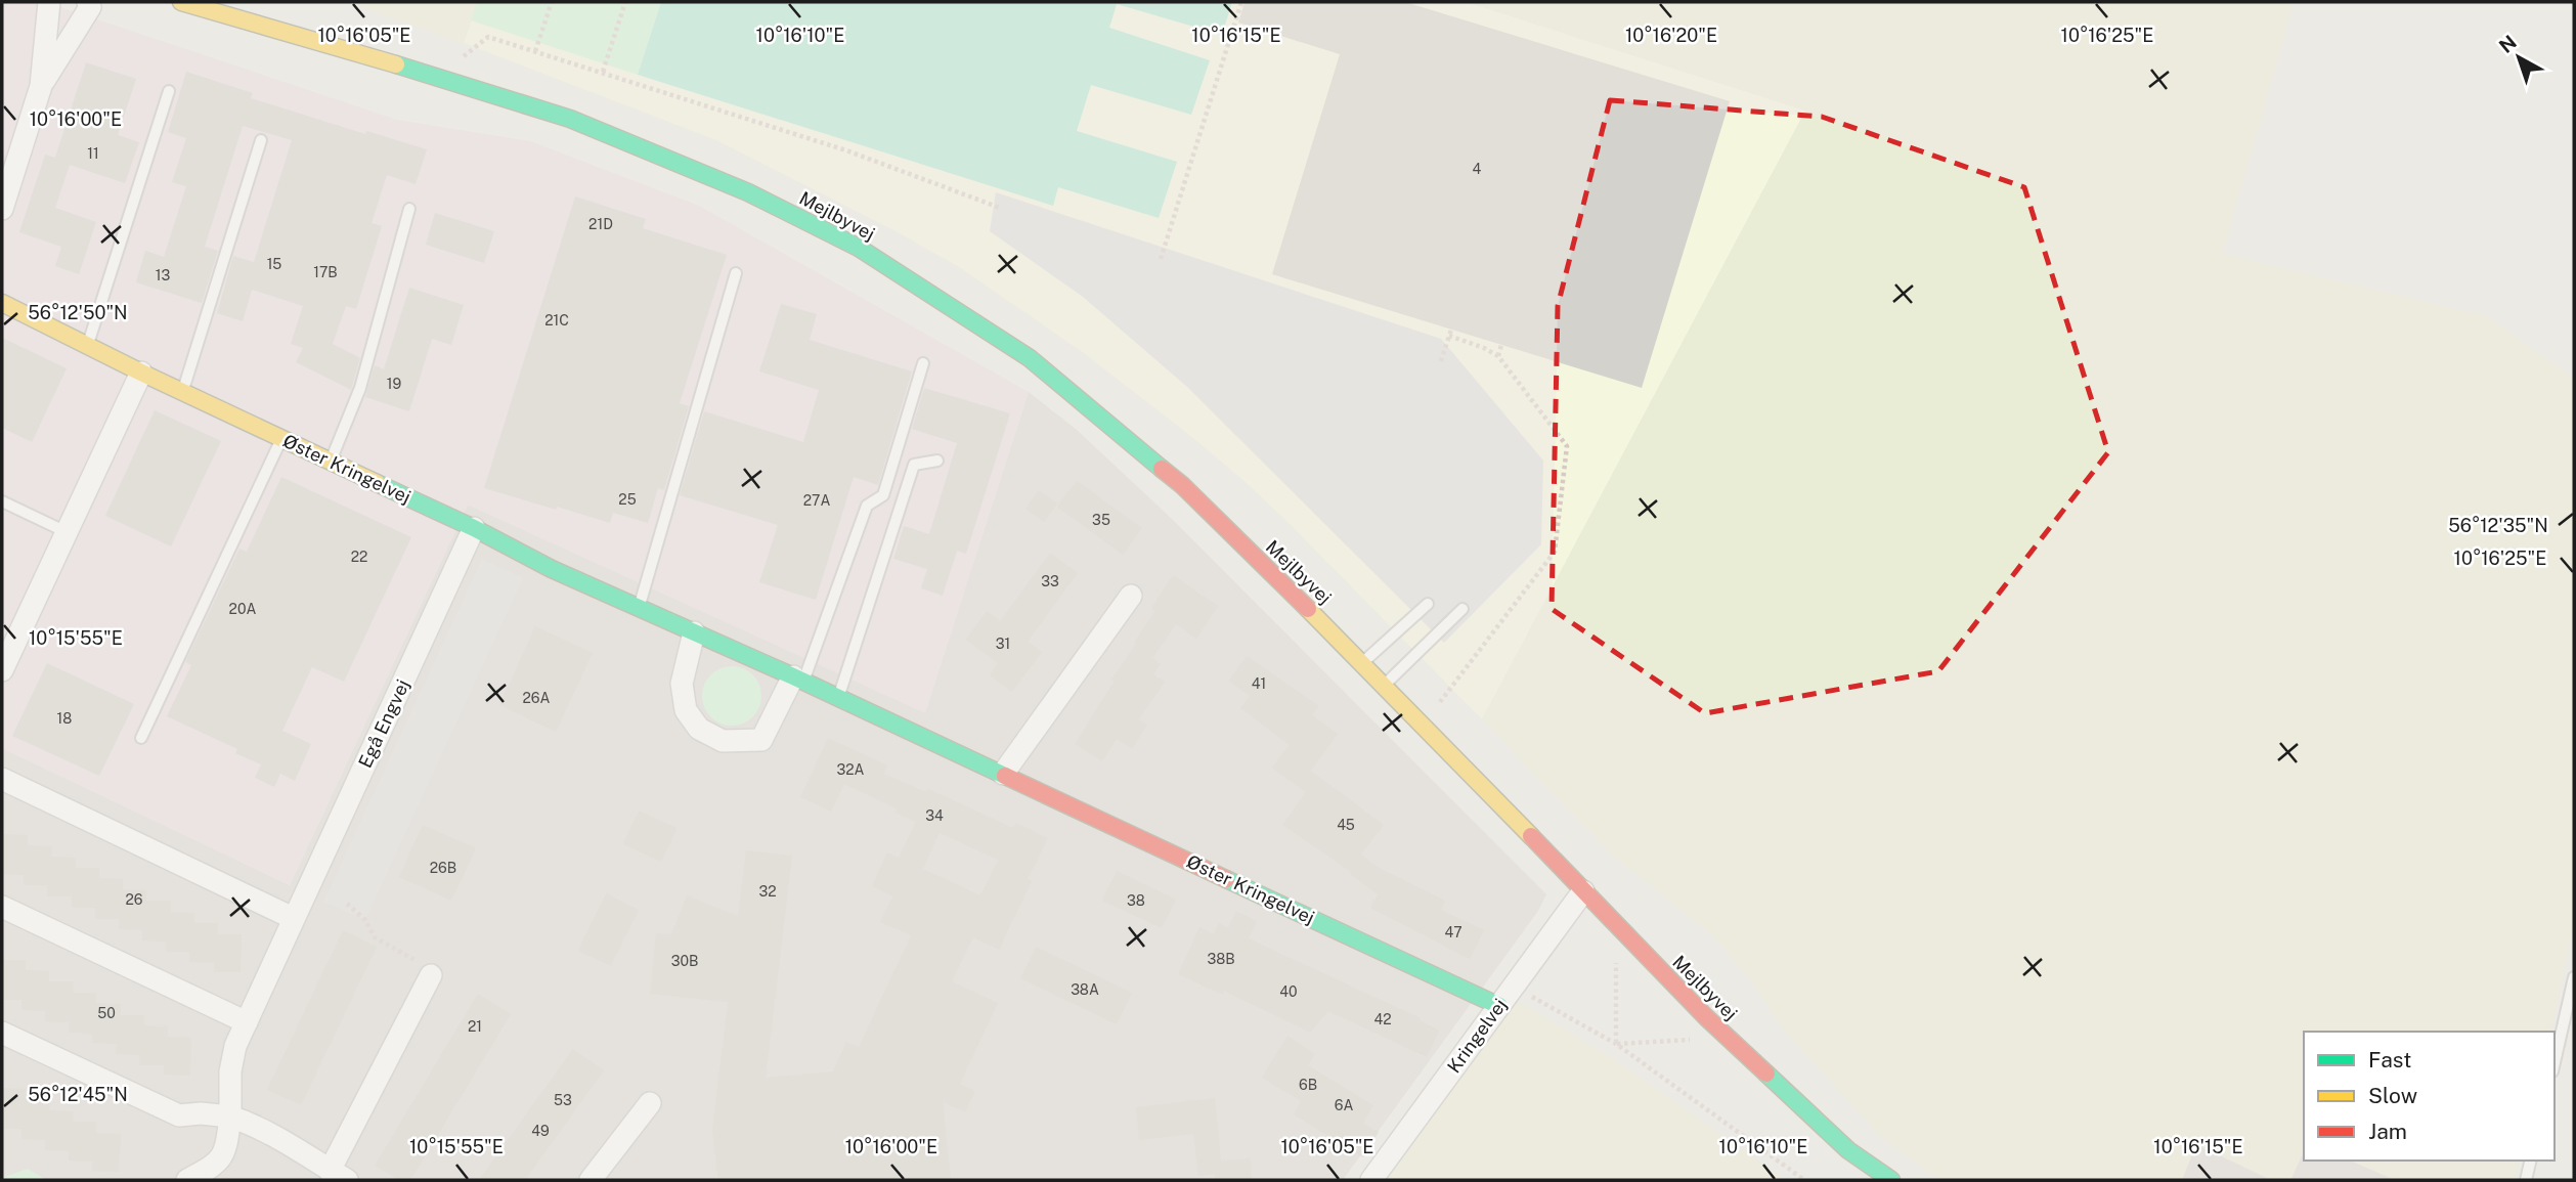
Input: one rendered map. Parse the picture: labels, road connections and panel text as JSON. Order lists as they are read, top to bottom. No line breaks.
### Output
{"streets":{"street":["Mejlbyvej","Øster Kringelvej","Egå Engvej","Kringelvej"]},"crossings":[["Mejlbyvej","Kringelvej"],["Øster Kringelvej","Egå Engvej"],["Øster Kringelvej","Kringelvej"]],"house_numbers":["11","4","21D","15","17B","13","21C","19","25","27A","35","22","33","20A","31","41","26A","18","32A","34","45","26B","32","26","38","47","38B","30B","38A","40","50","42","21","6B","53","6A","49"],"legend":["Fast","Slow","Jam"],"north":"top left","coordinates":["10°16'05\"E","10°16'10\"E","10°16'15\"E","10°16'20\"E","10°16'25\"E","10°16'00\"E","56°12'50\"N","56°12'35\"N","10°15'55\"E","56°12'45\"N"]}
